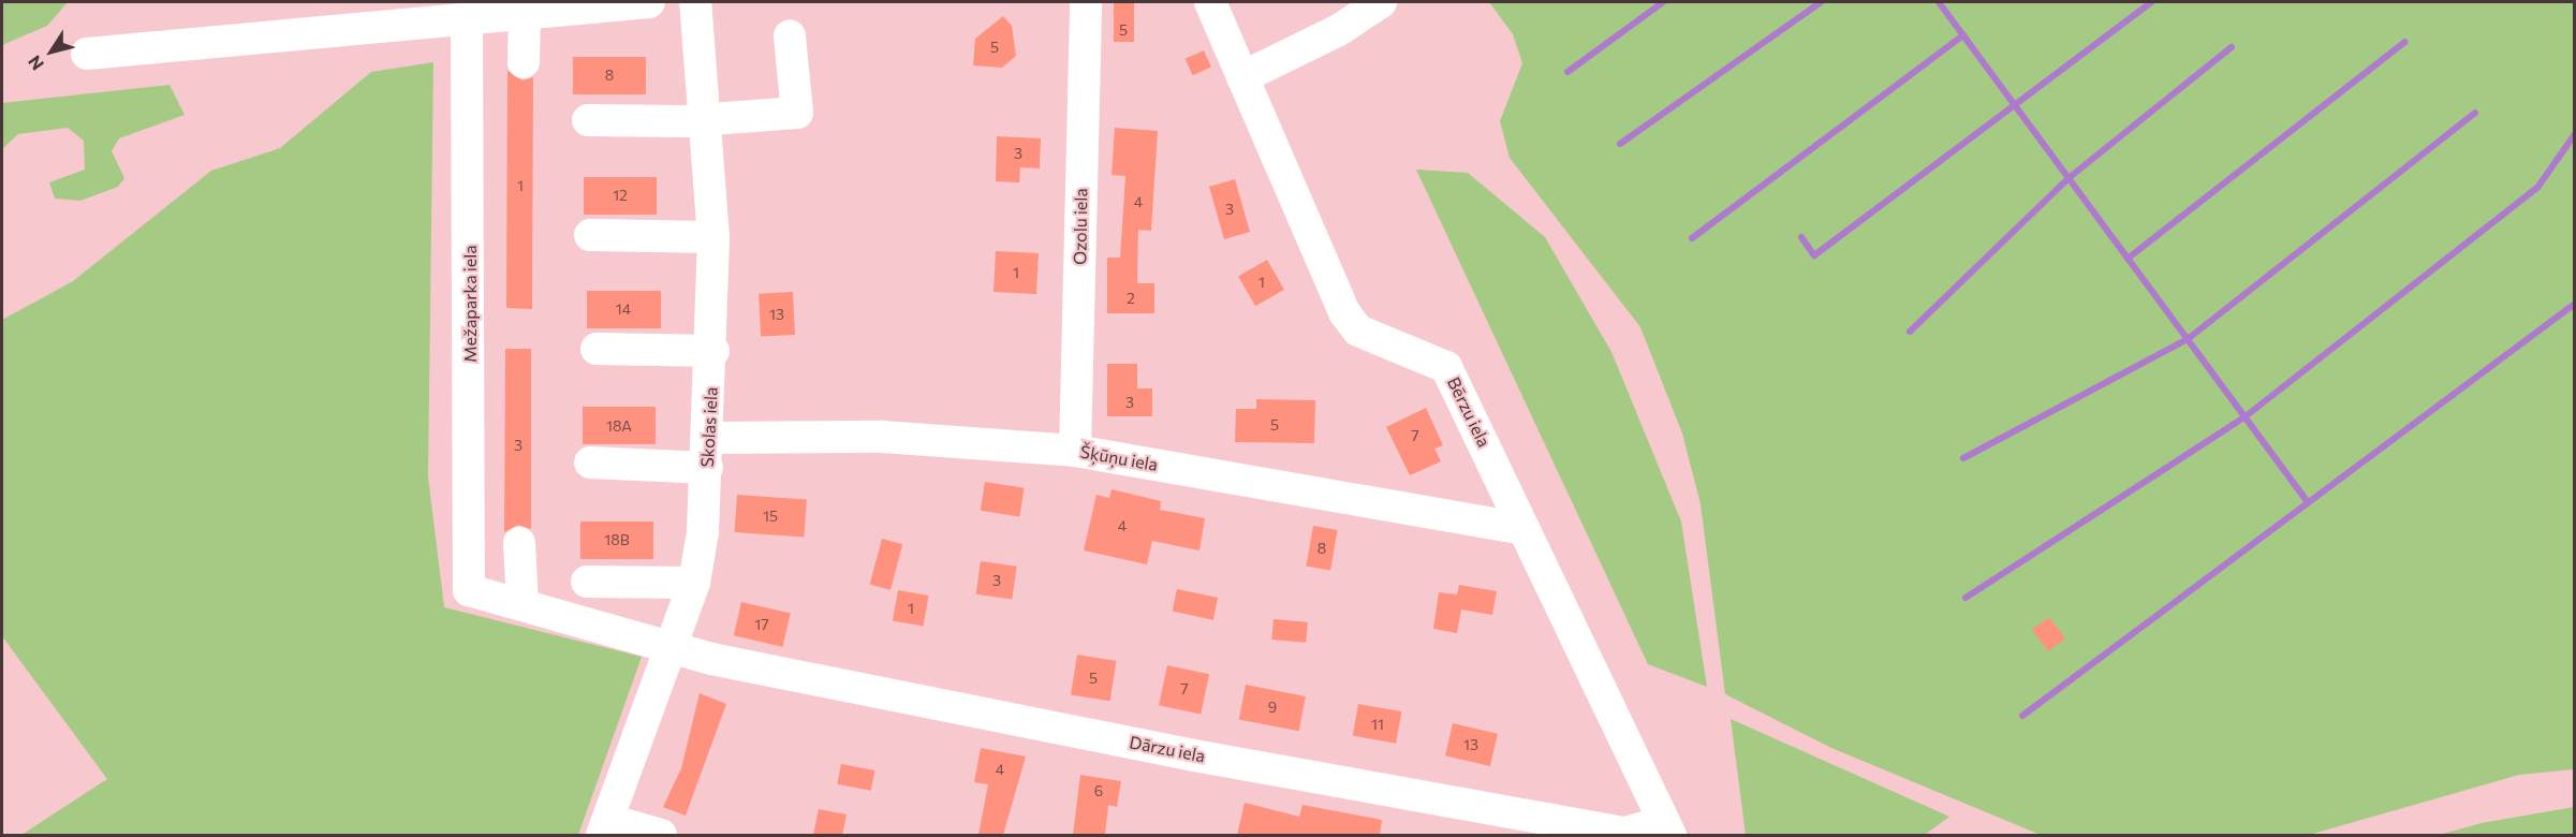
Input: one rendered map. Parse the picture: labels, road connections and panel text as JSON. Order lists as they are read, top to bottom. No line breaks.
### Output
{"streets":{"street":["Ozolu iela","Mežaparka iela","Bērzu iela","Skolas iela","Šķūņu iela","Dārzu iela"]},"crossings":[["Ozolu iela","Šķūņu iela"],["Mežaparka iela","Dārzu iela"],["Bērzu iela","Šķūņu iela"],["Bērzu iela","Dārzu iela"],["Skolas iela","Šķūņu iela"],["Skolas iela","Dārzu iela"]],"house_numbers":["5","5","8","3","1","12","4","3","1","1","2","14","13","3","5","18A","7","3","15","4","18B","8","3","1","17","5","7","9","11","13","4","6"],"north":"bottom left"}
